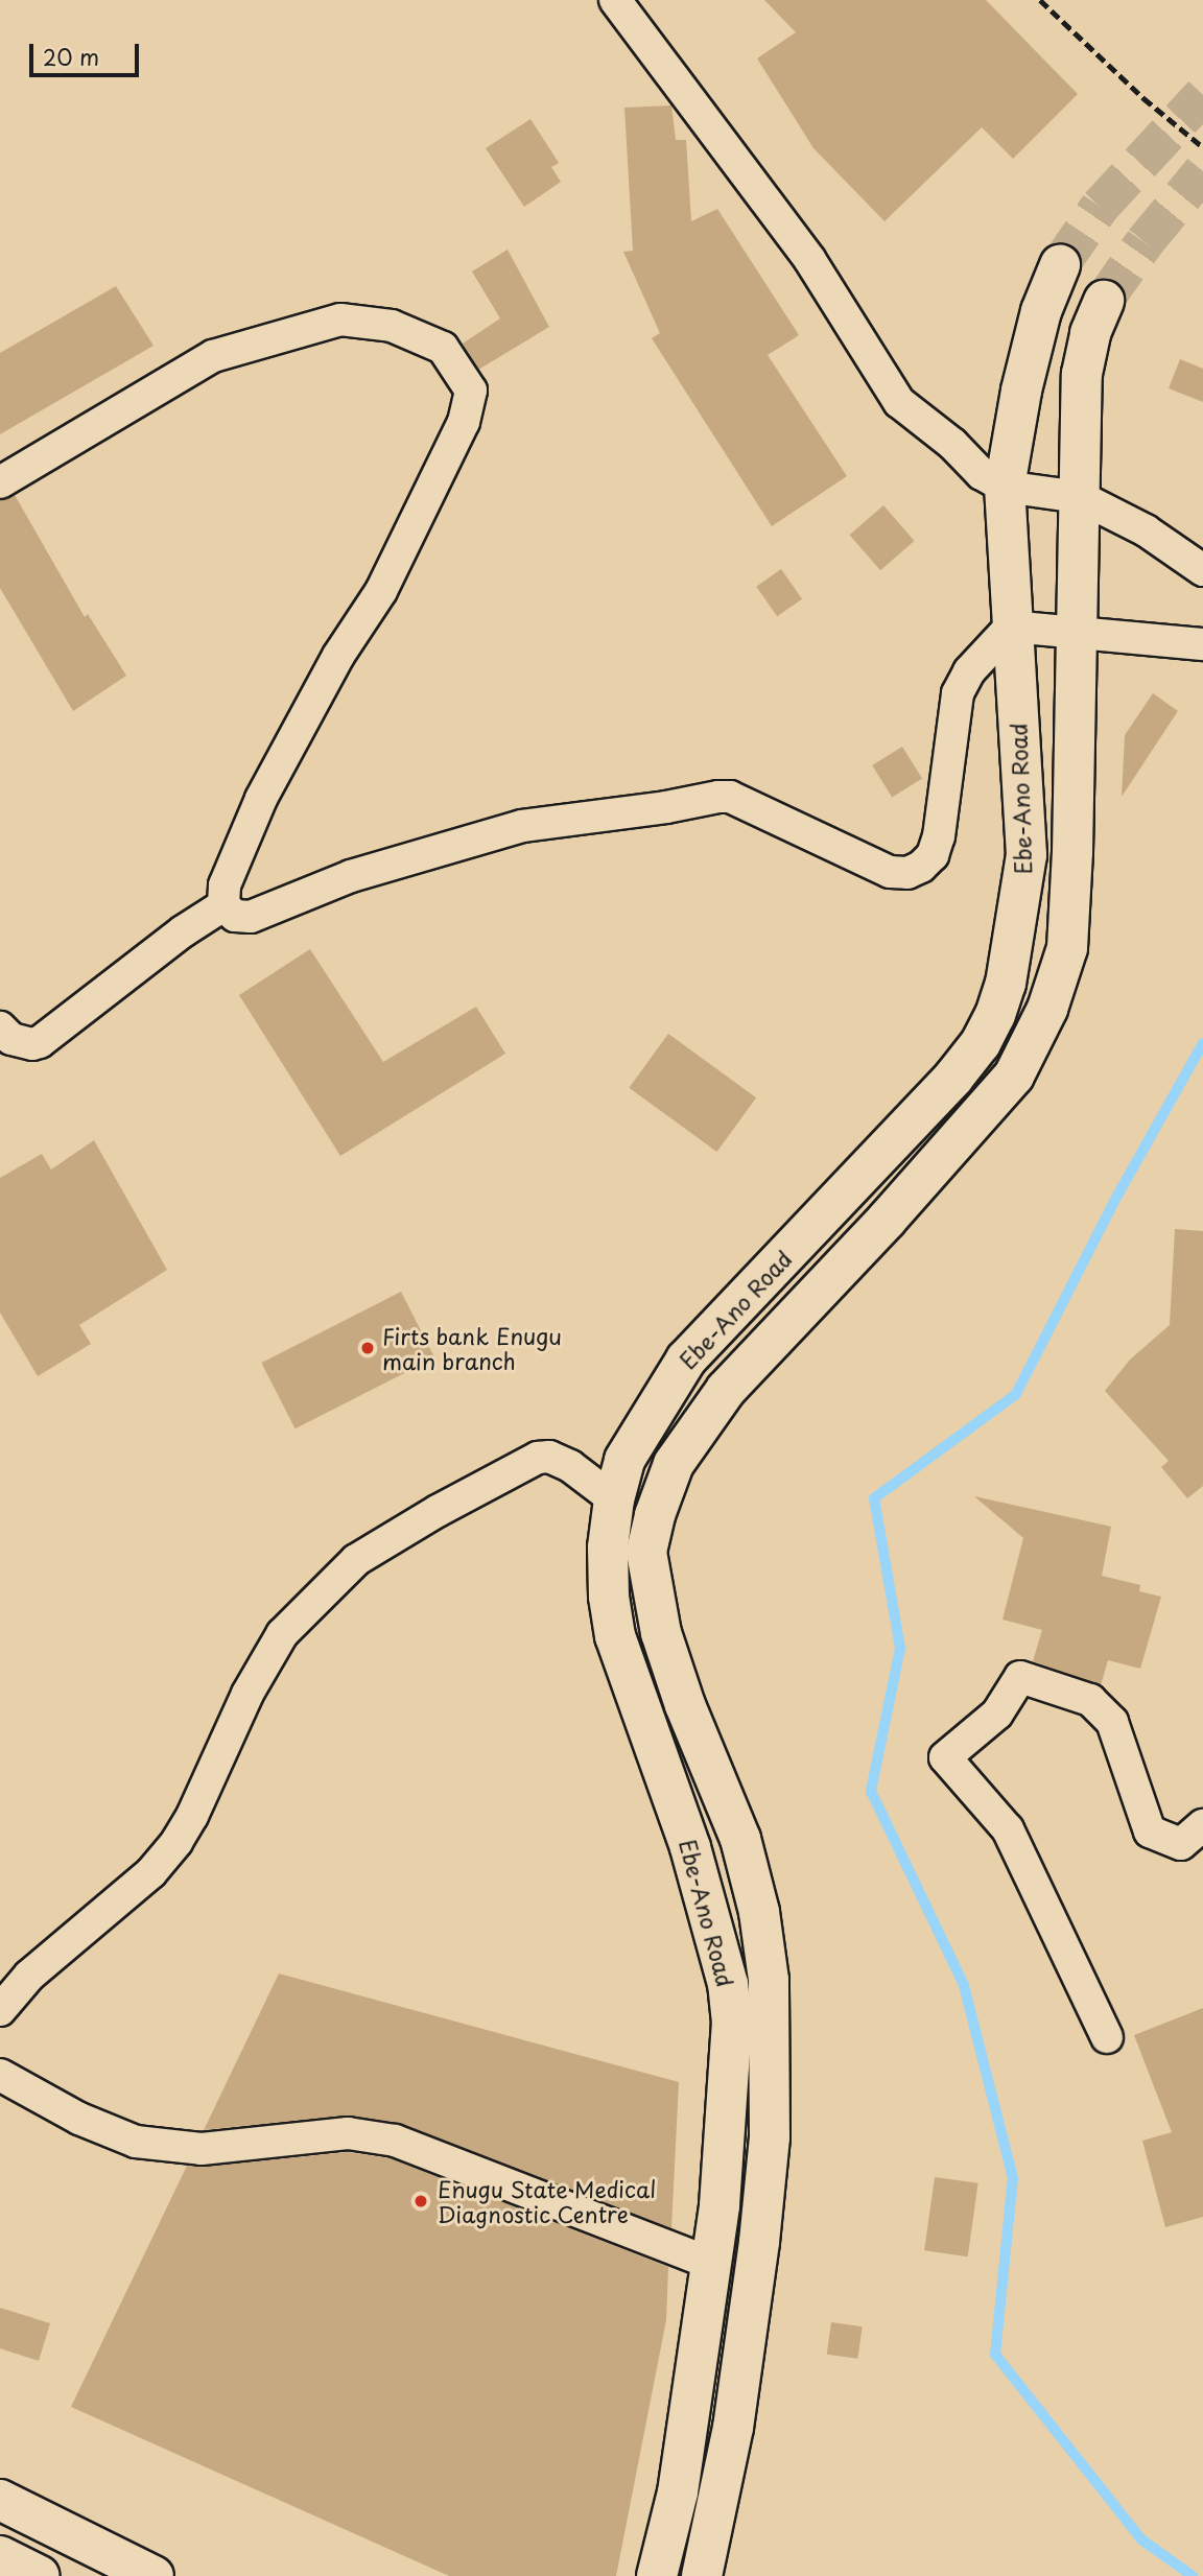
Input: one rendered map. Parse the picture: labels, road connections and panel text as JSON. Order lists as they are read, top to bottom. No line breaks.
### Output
{"streets":{"main road":["Ebe-Ano Road"]},"places":["Firts bank Enugu main branch","Enugu State Medical Diagnostic Centre"],"scale_bar":"20 m"}
